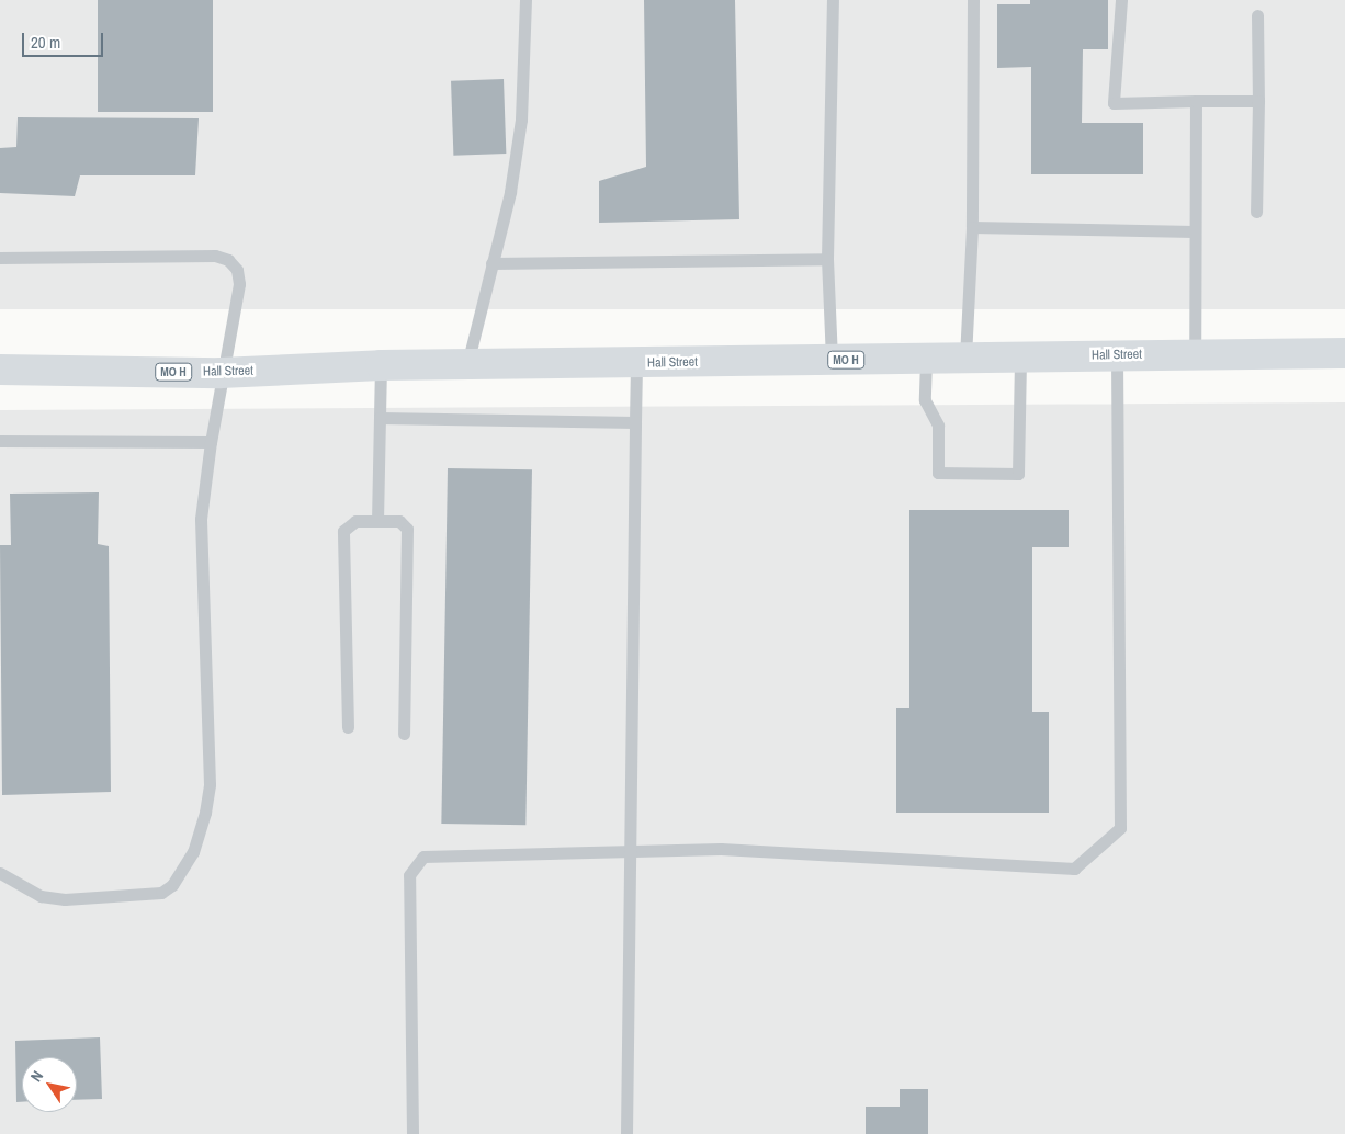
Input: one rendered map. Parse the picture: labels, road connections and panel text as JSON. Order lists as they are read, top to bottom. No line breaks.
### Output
{"streets":{"main road":["Hall Street","MO H"]},"scale_bar":"20 m","north":"top left"}
